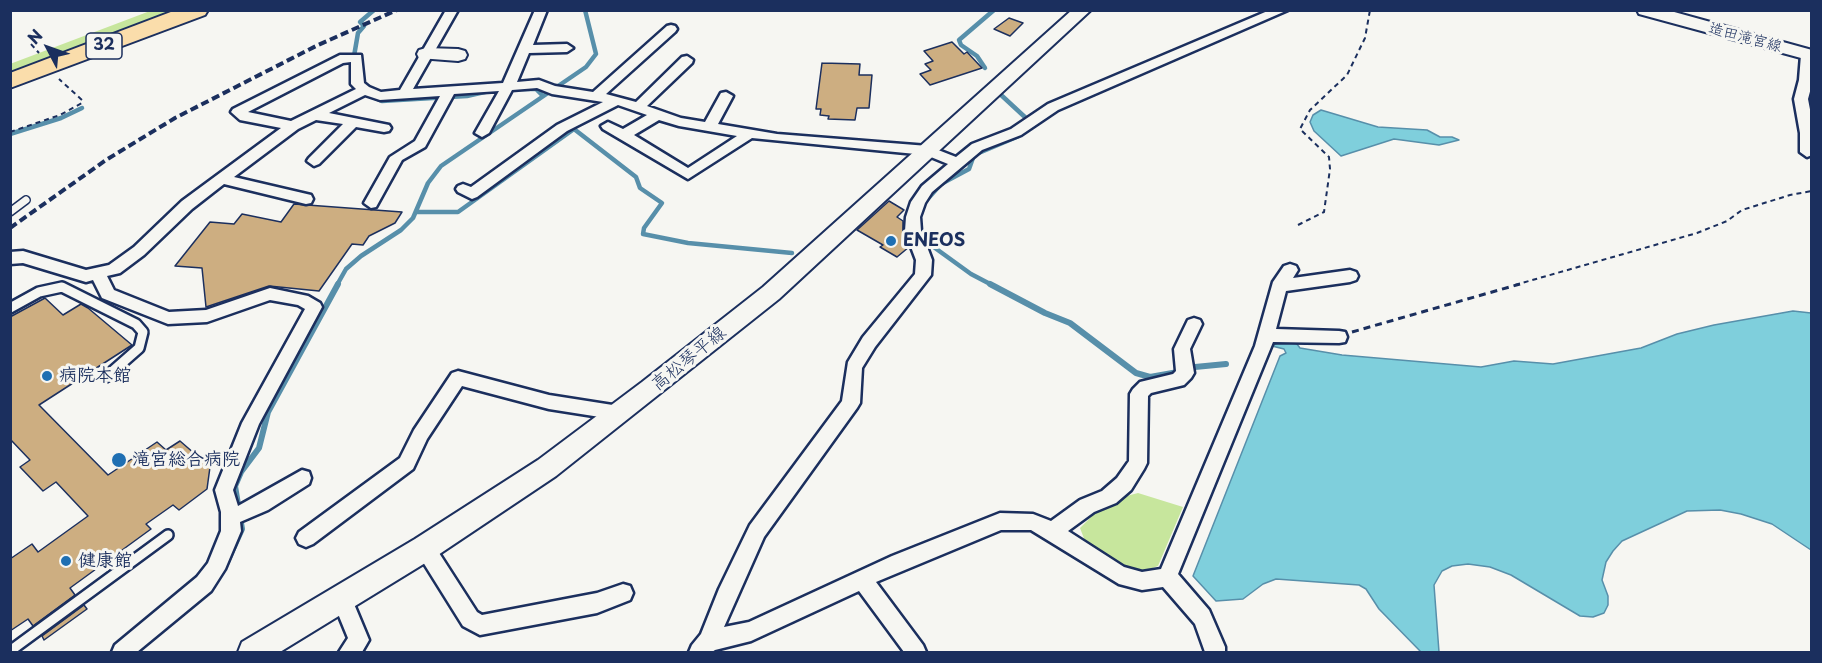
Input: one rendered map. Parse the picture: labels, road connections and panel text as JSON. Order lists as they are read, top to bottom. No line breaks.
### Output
{"streets":{"highway":["32"],"main road":["造田滝宮線","高松琴平線"]},"places":["ENEOS","病院本館","滝宮総合病院","健康館"],"north":"top left"}
